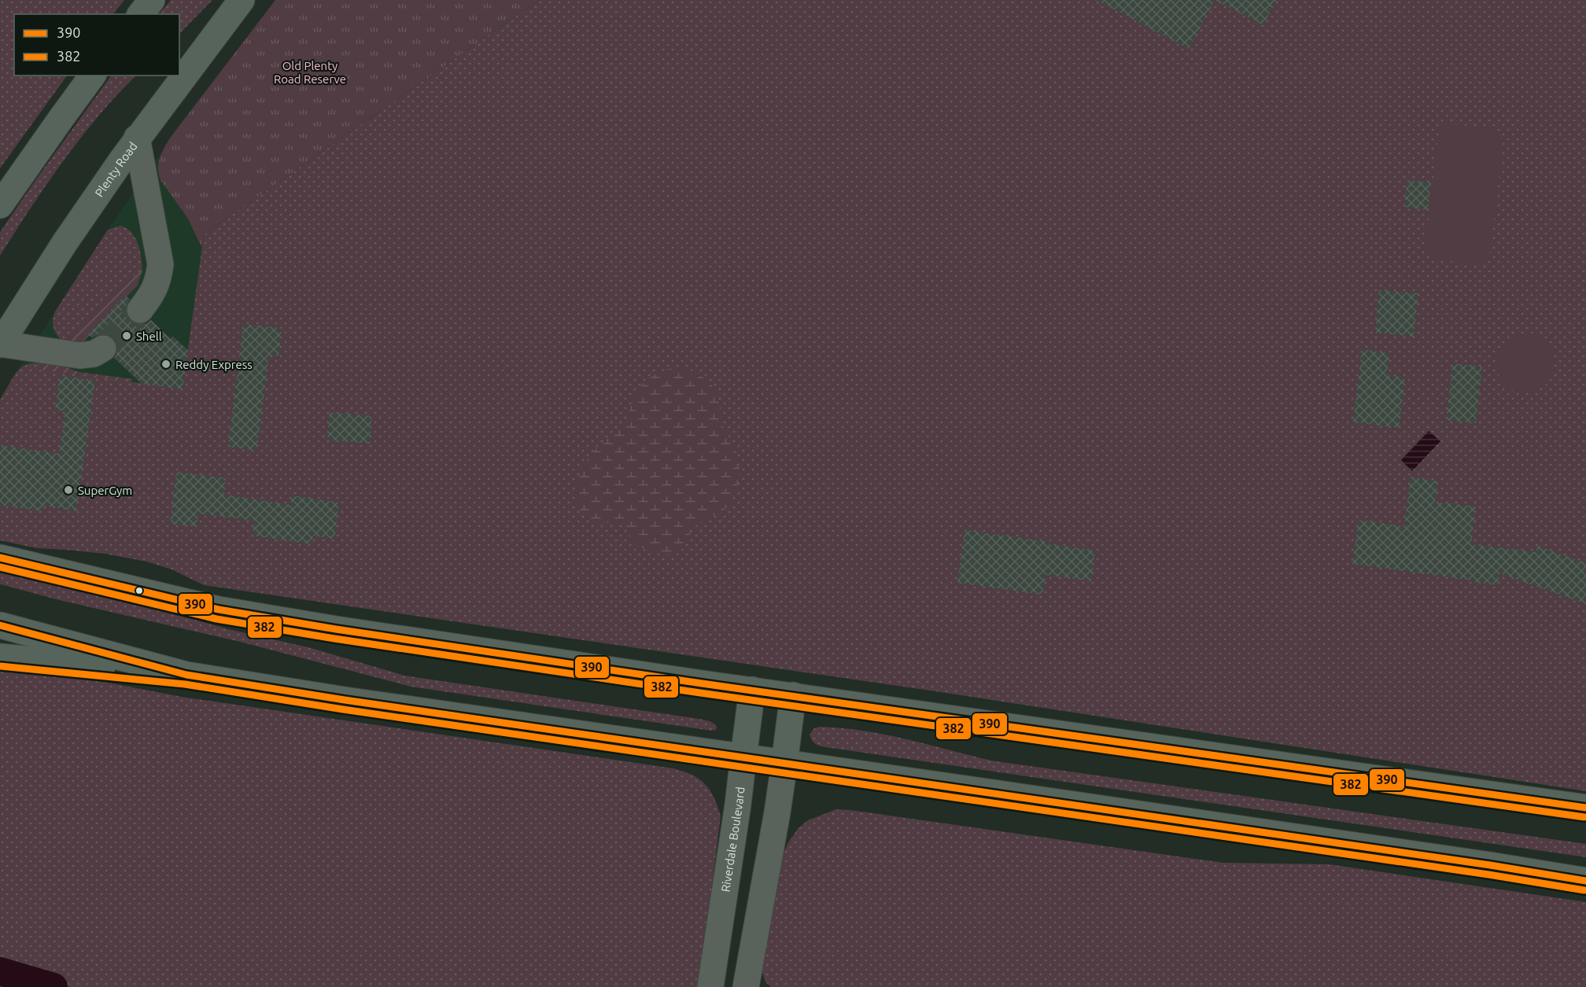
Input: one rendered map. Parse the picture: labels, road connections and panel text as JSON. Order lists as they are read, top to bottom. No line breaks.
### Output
{"streets":{"main road":["Plenty Road","Riverdale Boulevard"]},"parks":["Old Plenty Road Reserve"],"places":["Shell","Reddy Express","SuperGym"],"lines":["transit line 390","transit line 382"],"legend":["390","382"]}
